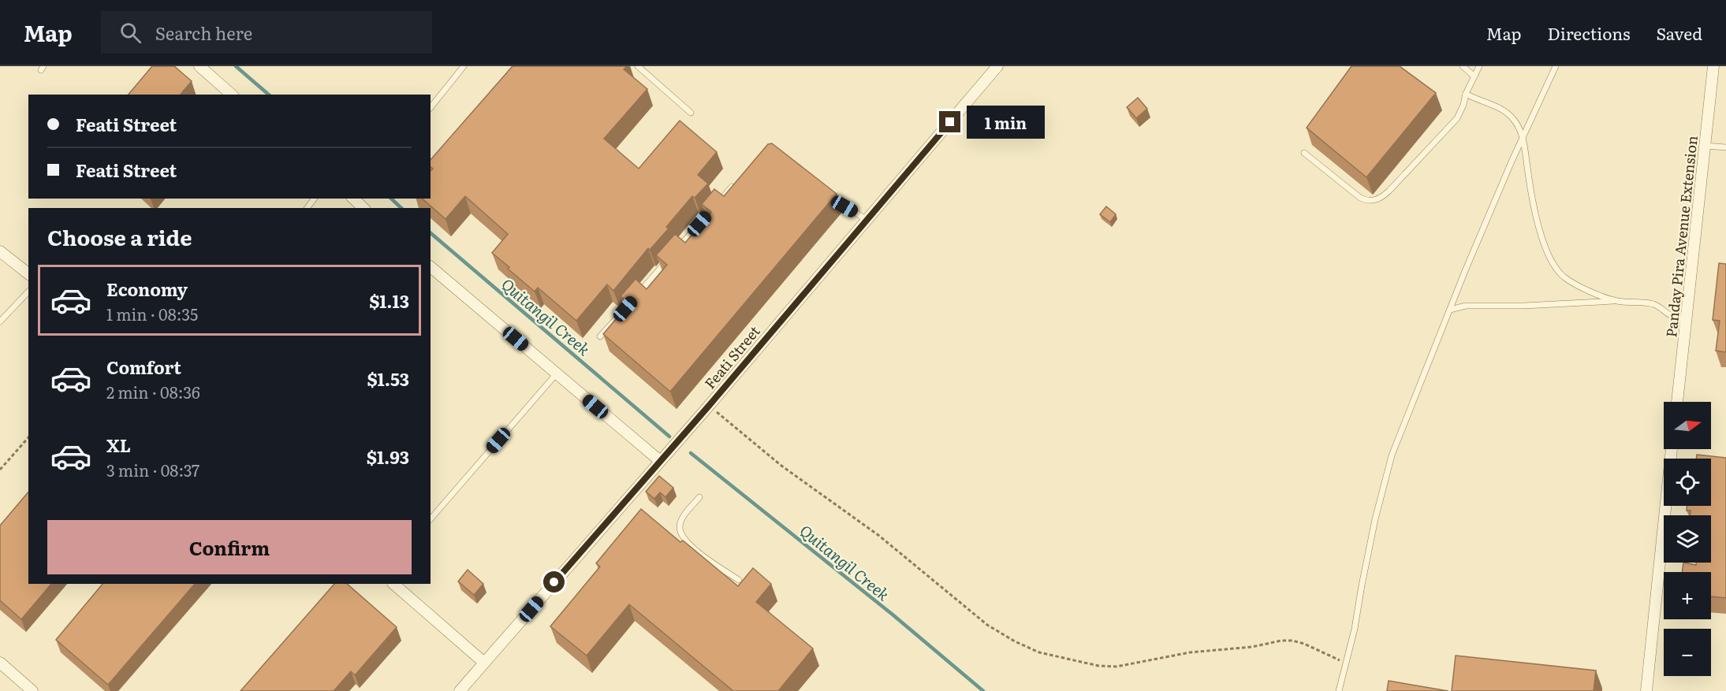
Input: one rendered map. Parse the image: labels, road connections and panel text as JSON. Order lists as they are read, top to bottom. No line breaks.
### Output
{"streets":{"street":["Panday Pira Avenue Extension","Feati Street"]},"water":["Quitangil Creek"],"north":"right","page":{"header":"Map","search":"Search here","nav":["Map","Directions","Saved"],"banner":["Feati Street","Feati Street"],"bubble":"1 min","heading":"Choose a ride","list":[{"name":"Economy","note":"1 min · 08:35","value":"$1.13"},{"name":"Comfort","note":"2 min · 08:36","value":"$1.53"},{"name":"XL","note":"3 min · 08:37","value":"$1.93"}],"map_buttons":["+","−"],"buttons":"Confirm"}}
